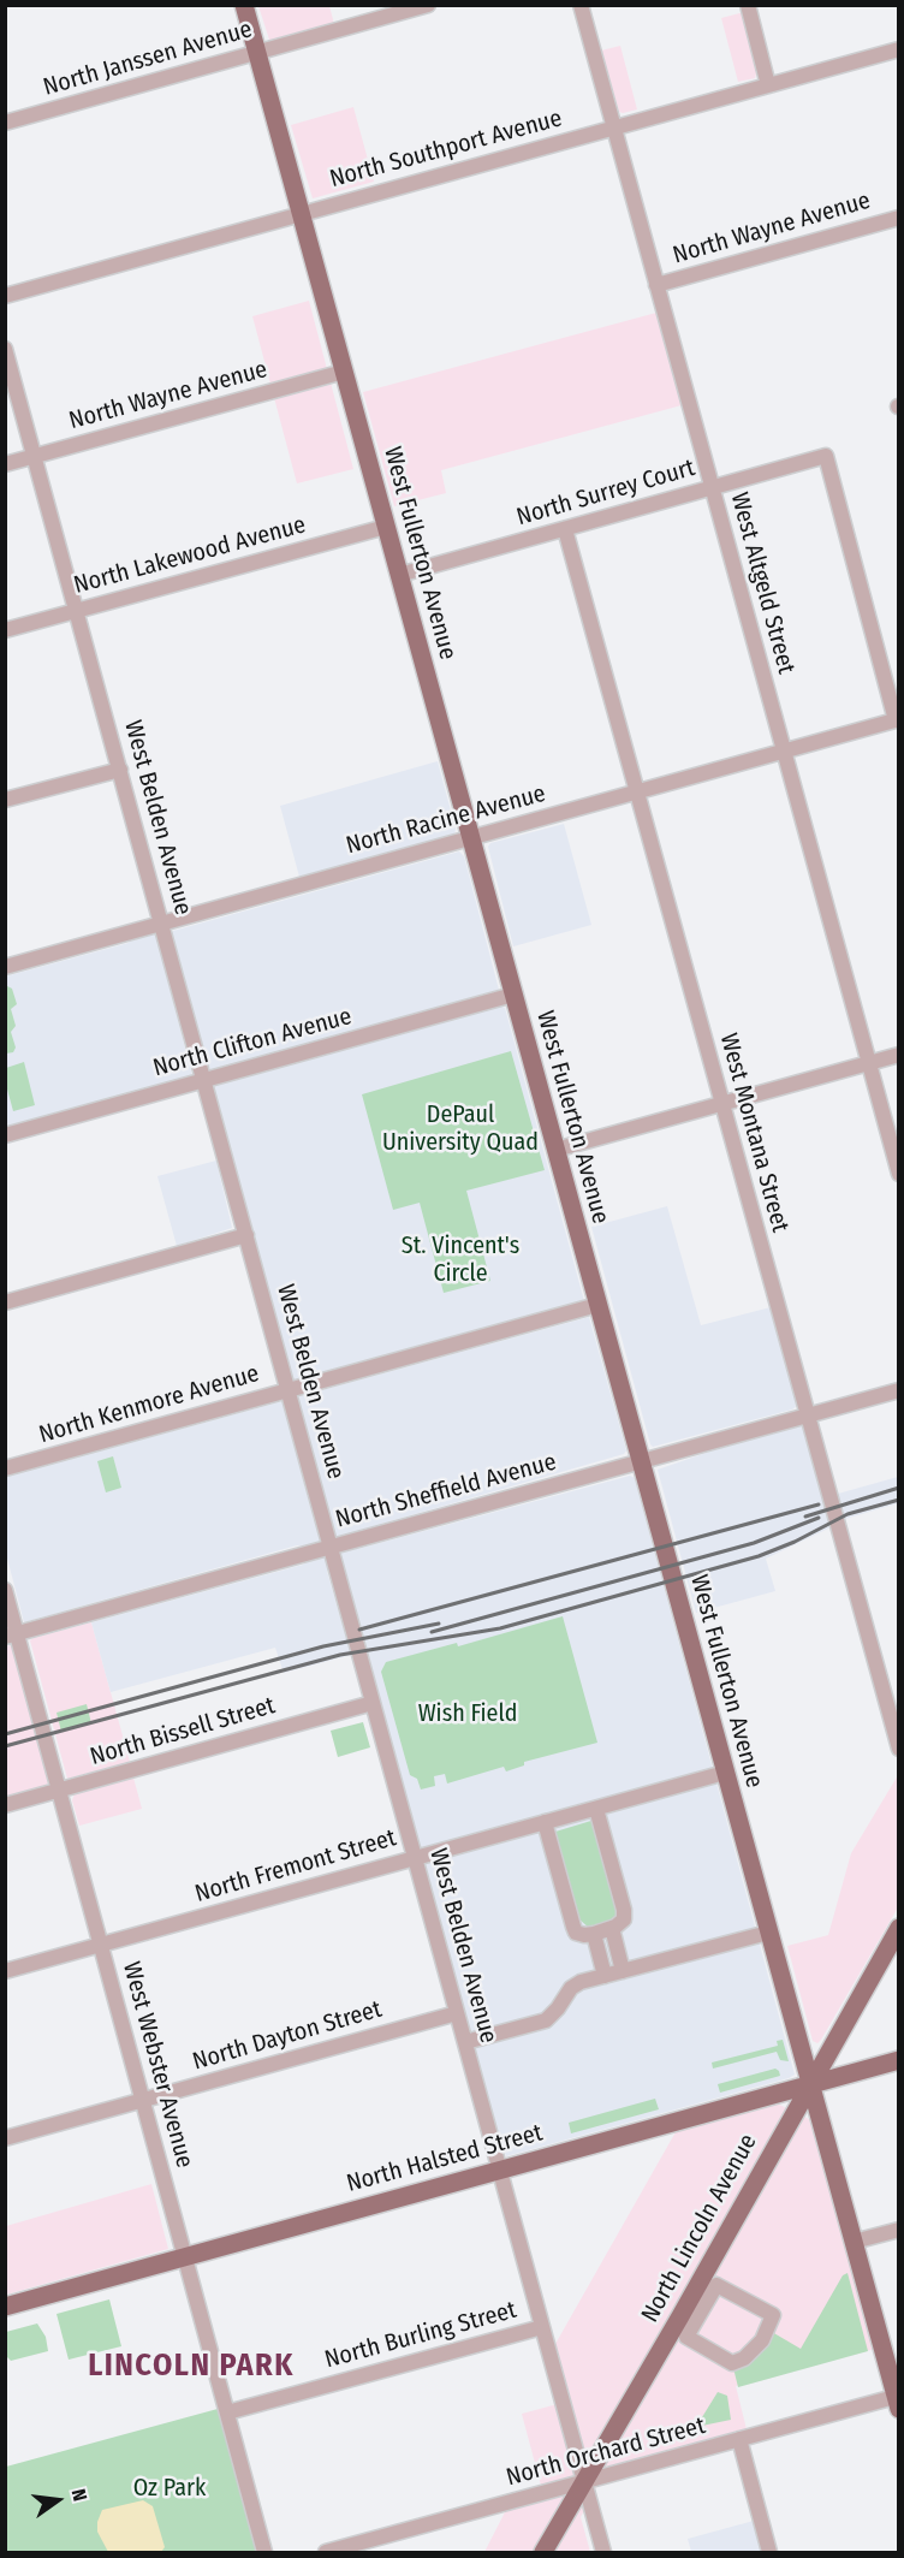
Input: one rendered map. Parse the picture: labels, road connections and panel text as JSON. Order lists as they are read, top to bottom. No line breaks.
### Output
{"streets":{"main road":["West Fullerton Avenue","North Halsted Street","North Lincoln Avenue"],"street":["North Janssen Avenue","North Southport Avenue","North Wayne Avenue","North Surrey Court","North Lakewood Avenue","West Altgeld Street","West Belden Avenue","North Racine Avenue","North Clifton Avenue","West Montana Street","North Kenmore Avenue","North Sheffield Avenue","North Bissell Street","North Fremont Street","North Dayton Street","West Webster Avenue","North Burling Street","North Orchard Street"]},"crossings":[["North Janssen Avenue","West Fullerton Avenue"],["North Southport Avenue","West Fullerton Avenue"],["North Southport Avenue","West Altgeld Street"],["North Wayne Avenue","West Fullerton Avenue"],["North Wayne Avenue","West Altgeld Street"],["North Wayne Avenue","West Belden Avenue"],["North Surrey Court","West Fullerton Avenue"],["North Surrey Court","West Altgeld Street"],["North Surrey Court","North Racine Avenue"],["North Surrey Court","West Montana Street"],["West Fullerton Avenue","North Lakewood Avenue"],["West Fullerton Avenue","North Racine Avenue"],["West Fullerton Avenue","North Clifton Avenue"],["West Fullerton Avenue","North Kenmore Avenue"],["West Fullerton Avenue","North Sheffield Avenue"],["West Fullerton Avenue","North Fremont Street"],["West Fullerton Avenue","North Halsted Street"],["West Fullerton Avenue","North Lincoln Avenue"],["West Fullerton Avenue","North Orchard Street"],["North Lakewood Avenue","West Belden Avenue"],["West Altgeld Street","North Racine Avenue"],["West Belden Avenue","North Racine Avenue"],["West Belden Avenue","North Clifton Avenue"],["West Belden Avenue","North Kenmore Avenue"],["West Belden Avenue","North Sheffield Avenue"],["West Belden Avenue","North Bissell Street"],["West Belden Avenue","North Fremont Street"],["West Belden Avenue","North Dayton Street"],["West Belden Avenue","North Halsted Street"],["West Belden Avenue","North Lincoln Avenue"],["West Belden Avenue","North Burling Street"],["West Belden Avenue","North Orchard Street"],["North Racine Avenue","West Montana Street"],["West Montana Street","North Sheffield Avenue"],["North Sheffield Avenue","West Webster Avenue"],["North Bissell Street","West Webster Avenue"],["North Fremont Street","West Webster Avenue"],["North Dayton Street","West Webster Avenue"],["West Webster Avenue","North Halsted Street"],["West Webster Avenue","North Burling Street"],["North Halsted Street","North Lincoln Avenue"],["North Lincoln Avenue","North Orchard Street"]],"districts":["LINCOLN PARK"],"parks":["DePaul University Quad","St. Vincent's Circle","Wish Field","Oz Park"],"north":"right"}
